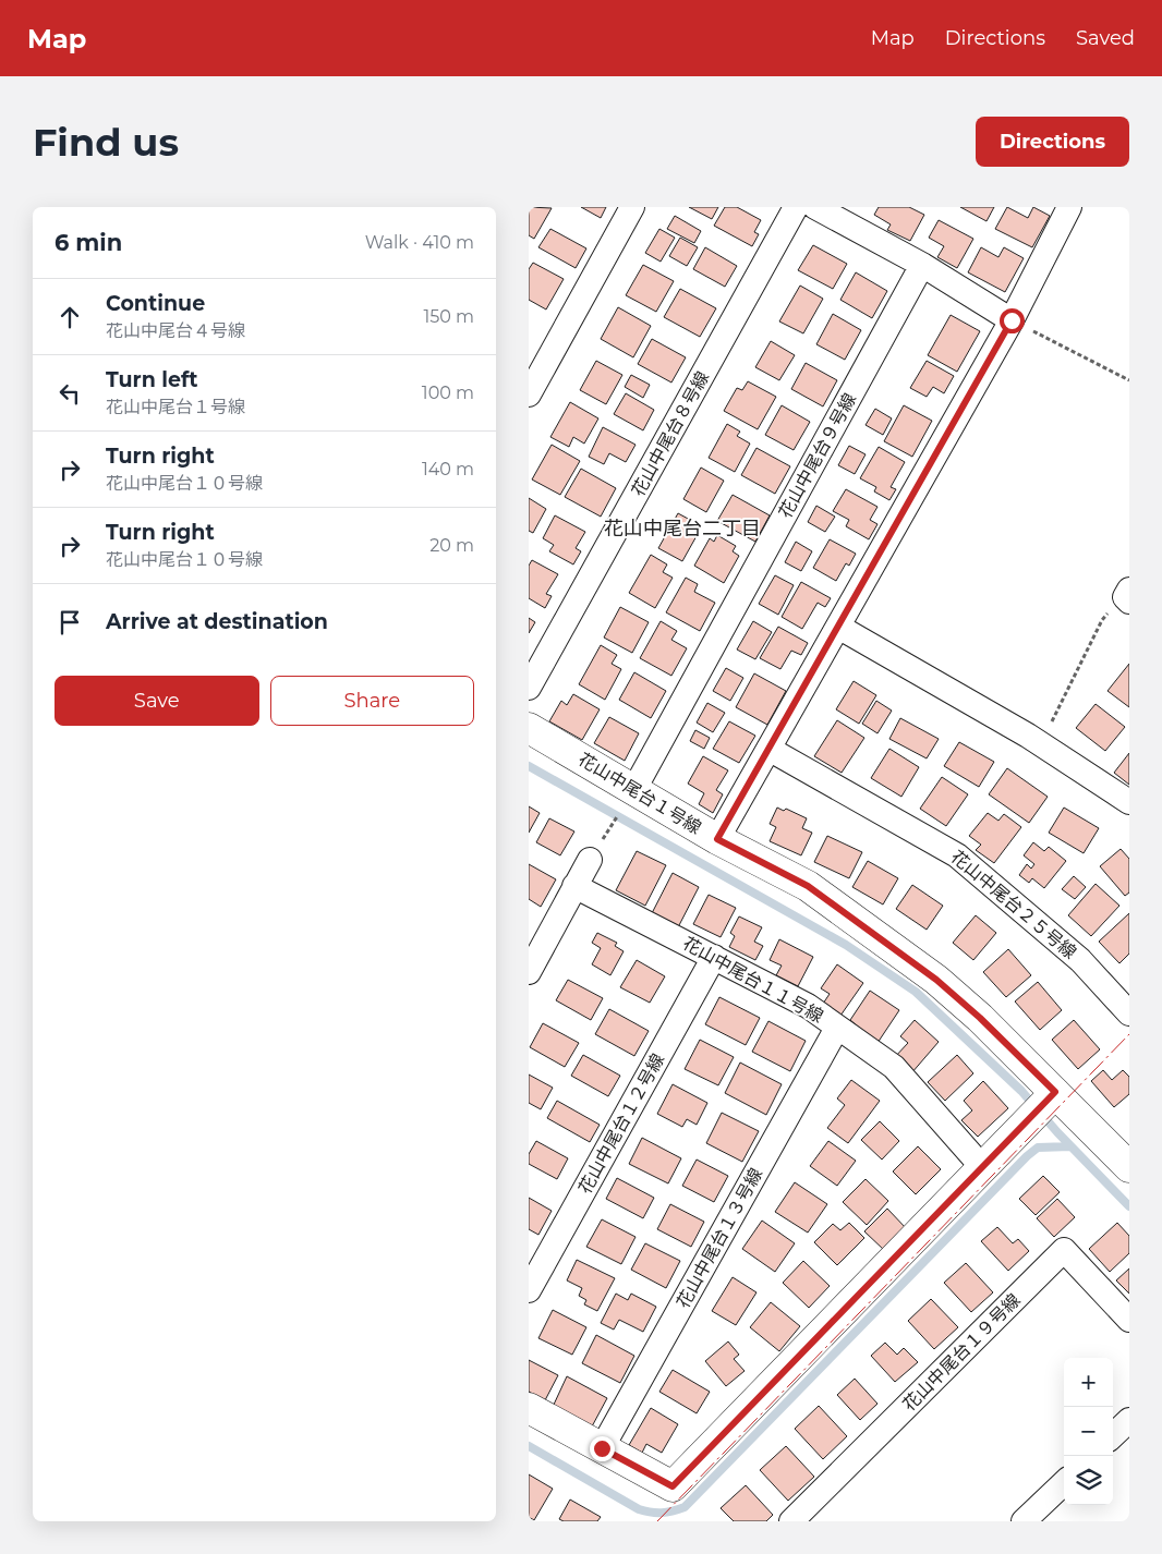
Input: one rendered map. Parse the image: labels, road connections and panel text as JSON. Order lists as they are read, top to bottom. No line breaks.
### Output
{"streets":{"street":["花山中尾台８号線","花山中尾台９号線","花山中尾台１号線","花山中尾台２５号線","花山中尾台１１号線","花山中尾台１２号線","花山中尾台１３号線","花山中尾台１９号線"]},"crossings":[["花山中尾台９号線","花山中尾台１号線"],["花山中尾台１１号線","花山中尾台１２号線"],["花山中尾台１１号線","花山中尾台１３号線"]],"districts":["花山中尾台二丁目"],"page":{"header":"Map","nav":["Map","Directions","Saved"],"buttons":["Directions",["Save","Share"]],"title":"Find us","heading":["6 min","Walk · 410 m"],"list":[["Continue","花山中尾台４号線","150 m"],["Turn left","花山中尾台１号線","100 m"],["Turn right","花山中尾台１０号線","140 m"],["Turn right","花山中尾台１０号線","20 m"],"Arrive at destination"],"map_buttons":["+","−"]}}
